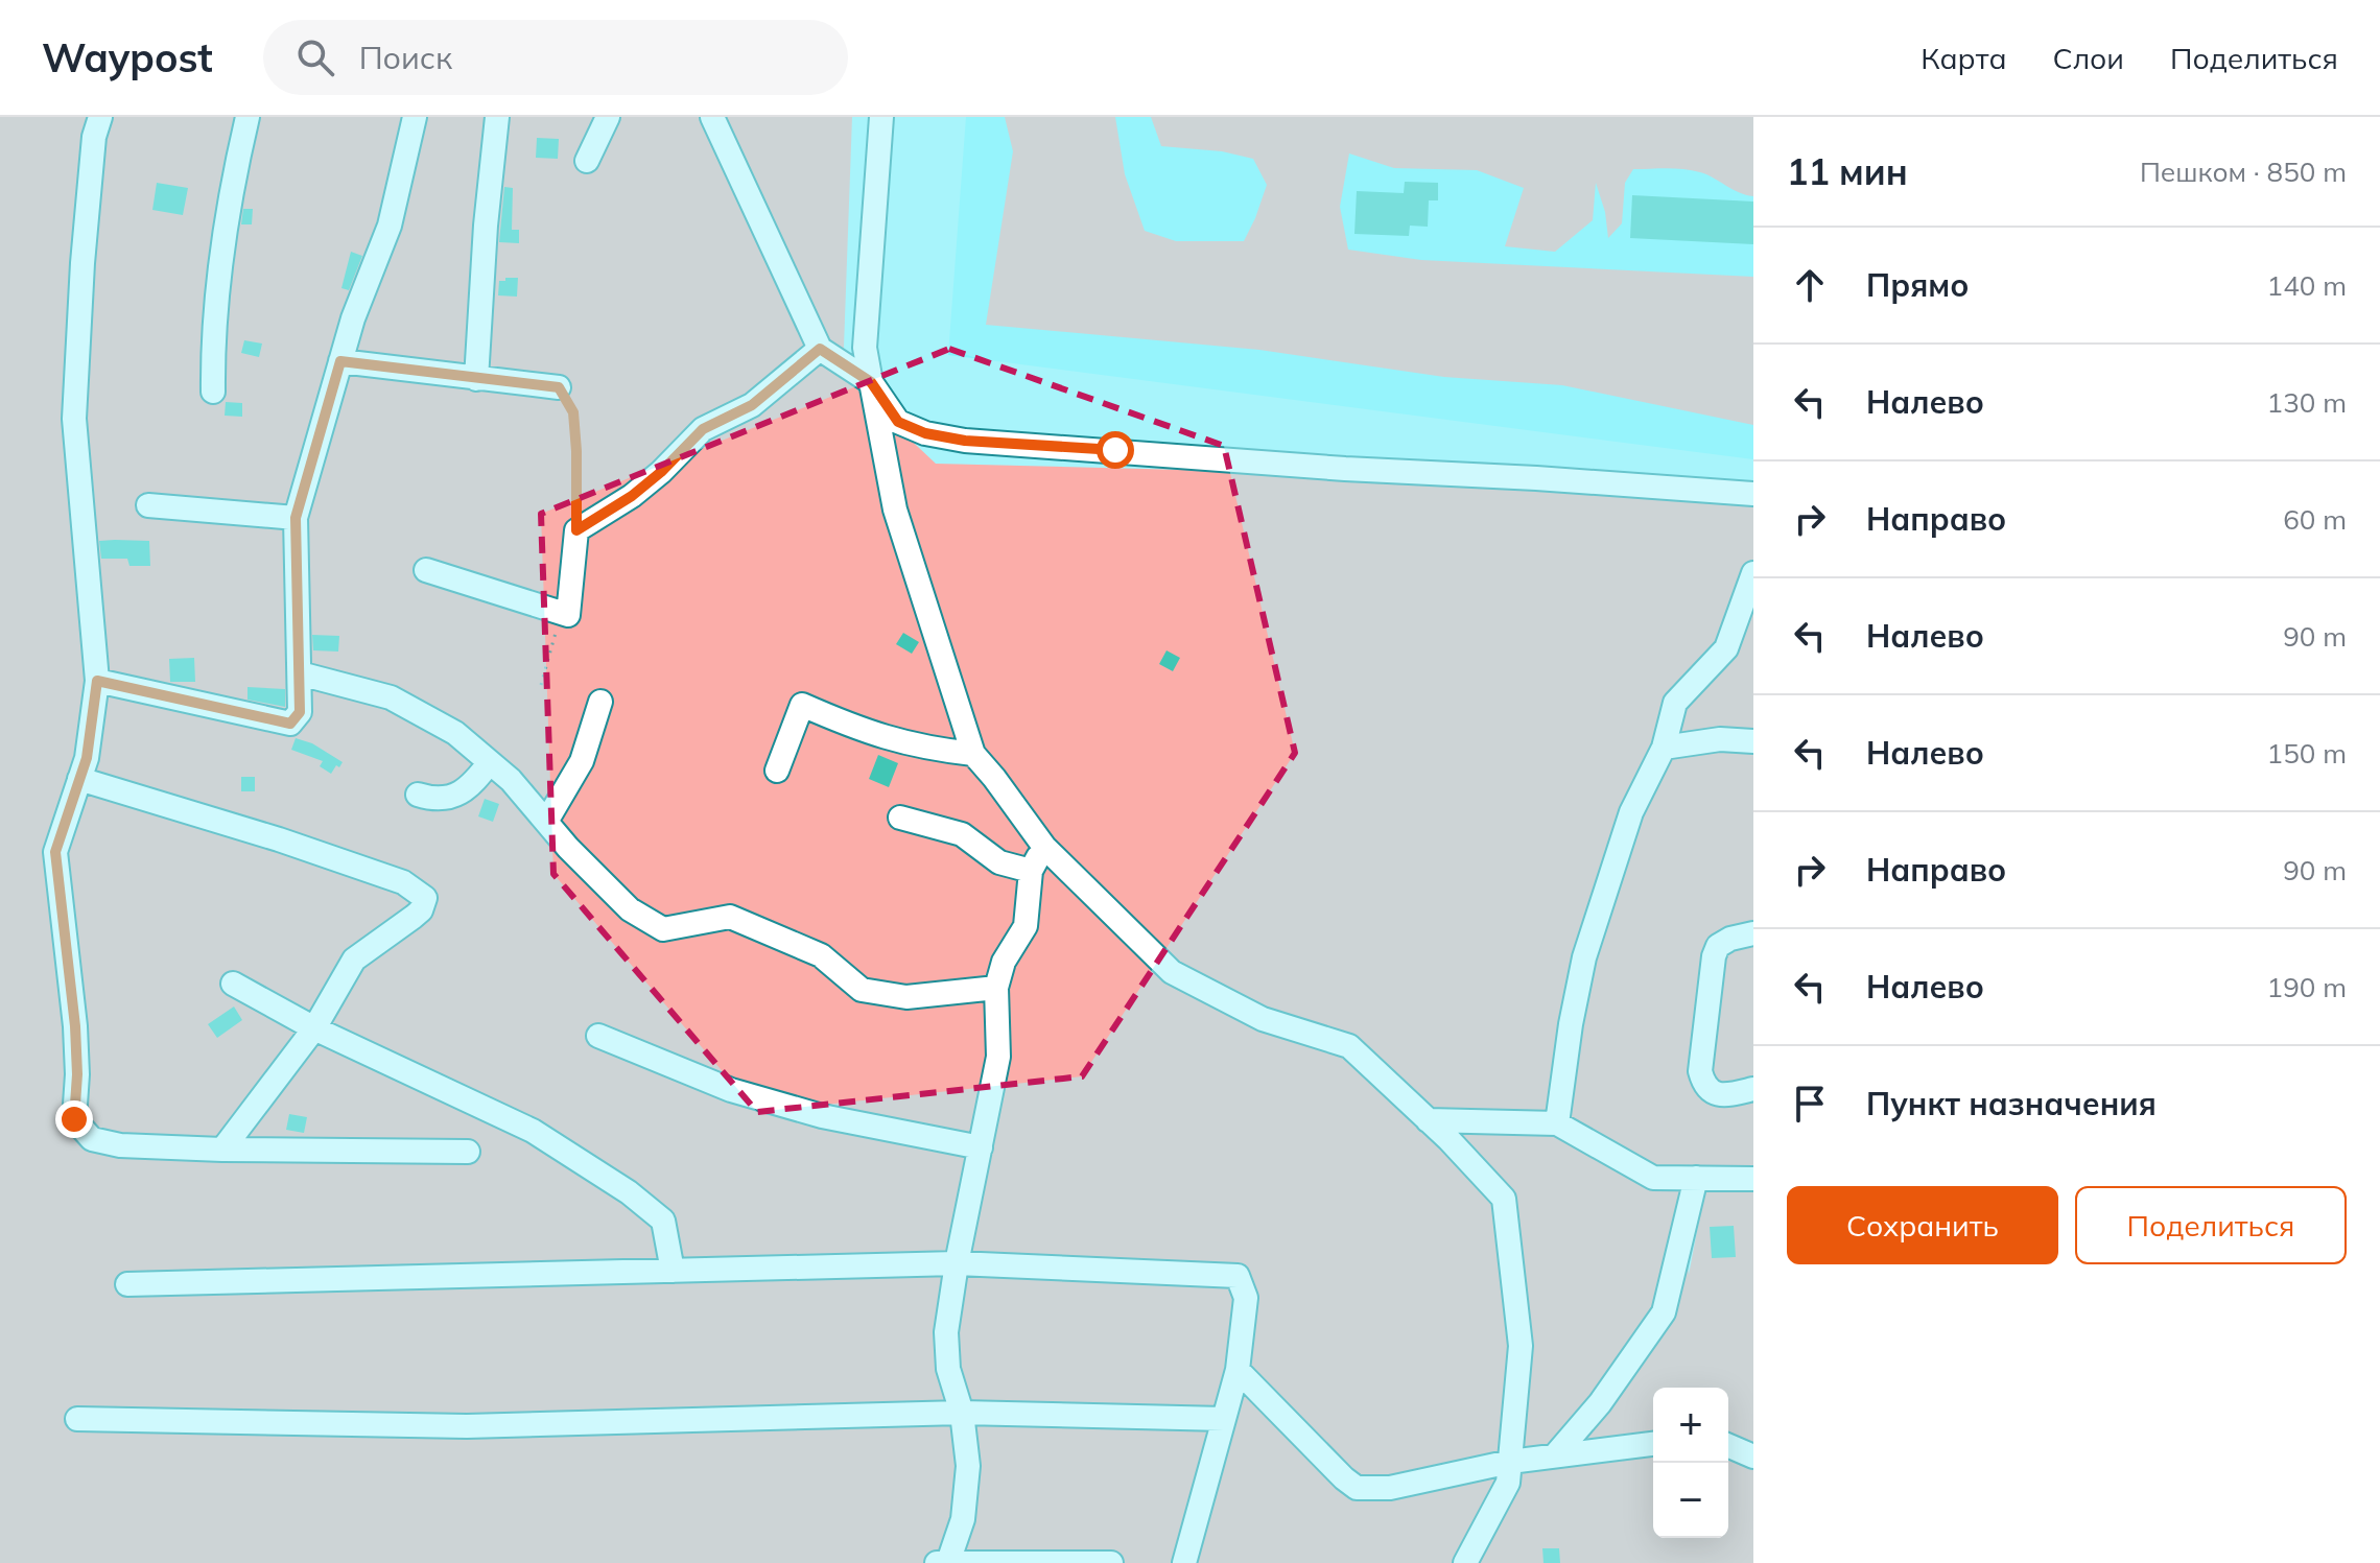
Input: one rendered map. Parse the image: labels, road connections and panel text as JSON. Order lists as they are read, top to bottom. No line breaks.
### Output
{"page":{"header":"Waypost","search":"Поиск","nav":["Карта","Слои","Поделиться"],"heading":["11 мин","Пешком · 850 m"],"list":[["Прямо","140 m"],["Налево","130 m"],["Направо","60 m"],["Налево","90 m"],["Налево","150 m"],["Направо","90 m"],["Налево","190 m"],"Пункт назначения"],"buttons":["Сохранить","Поделиться"],"map_buttons":["+","−"]}}
